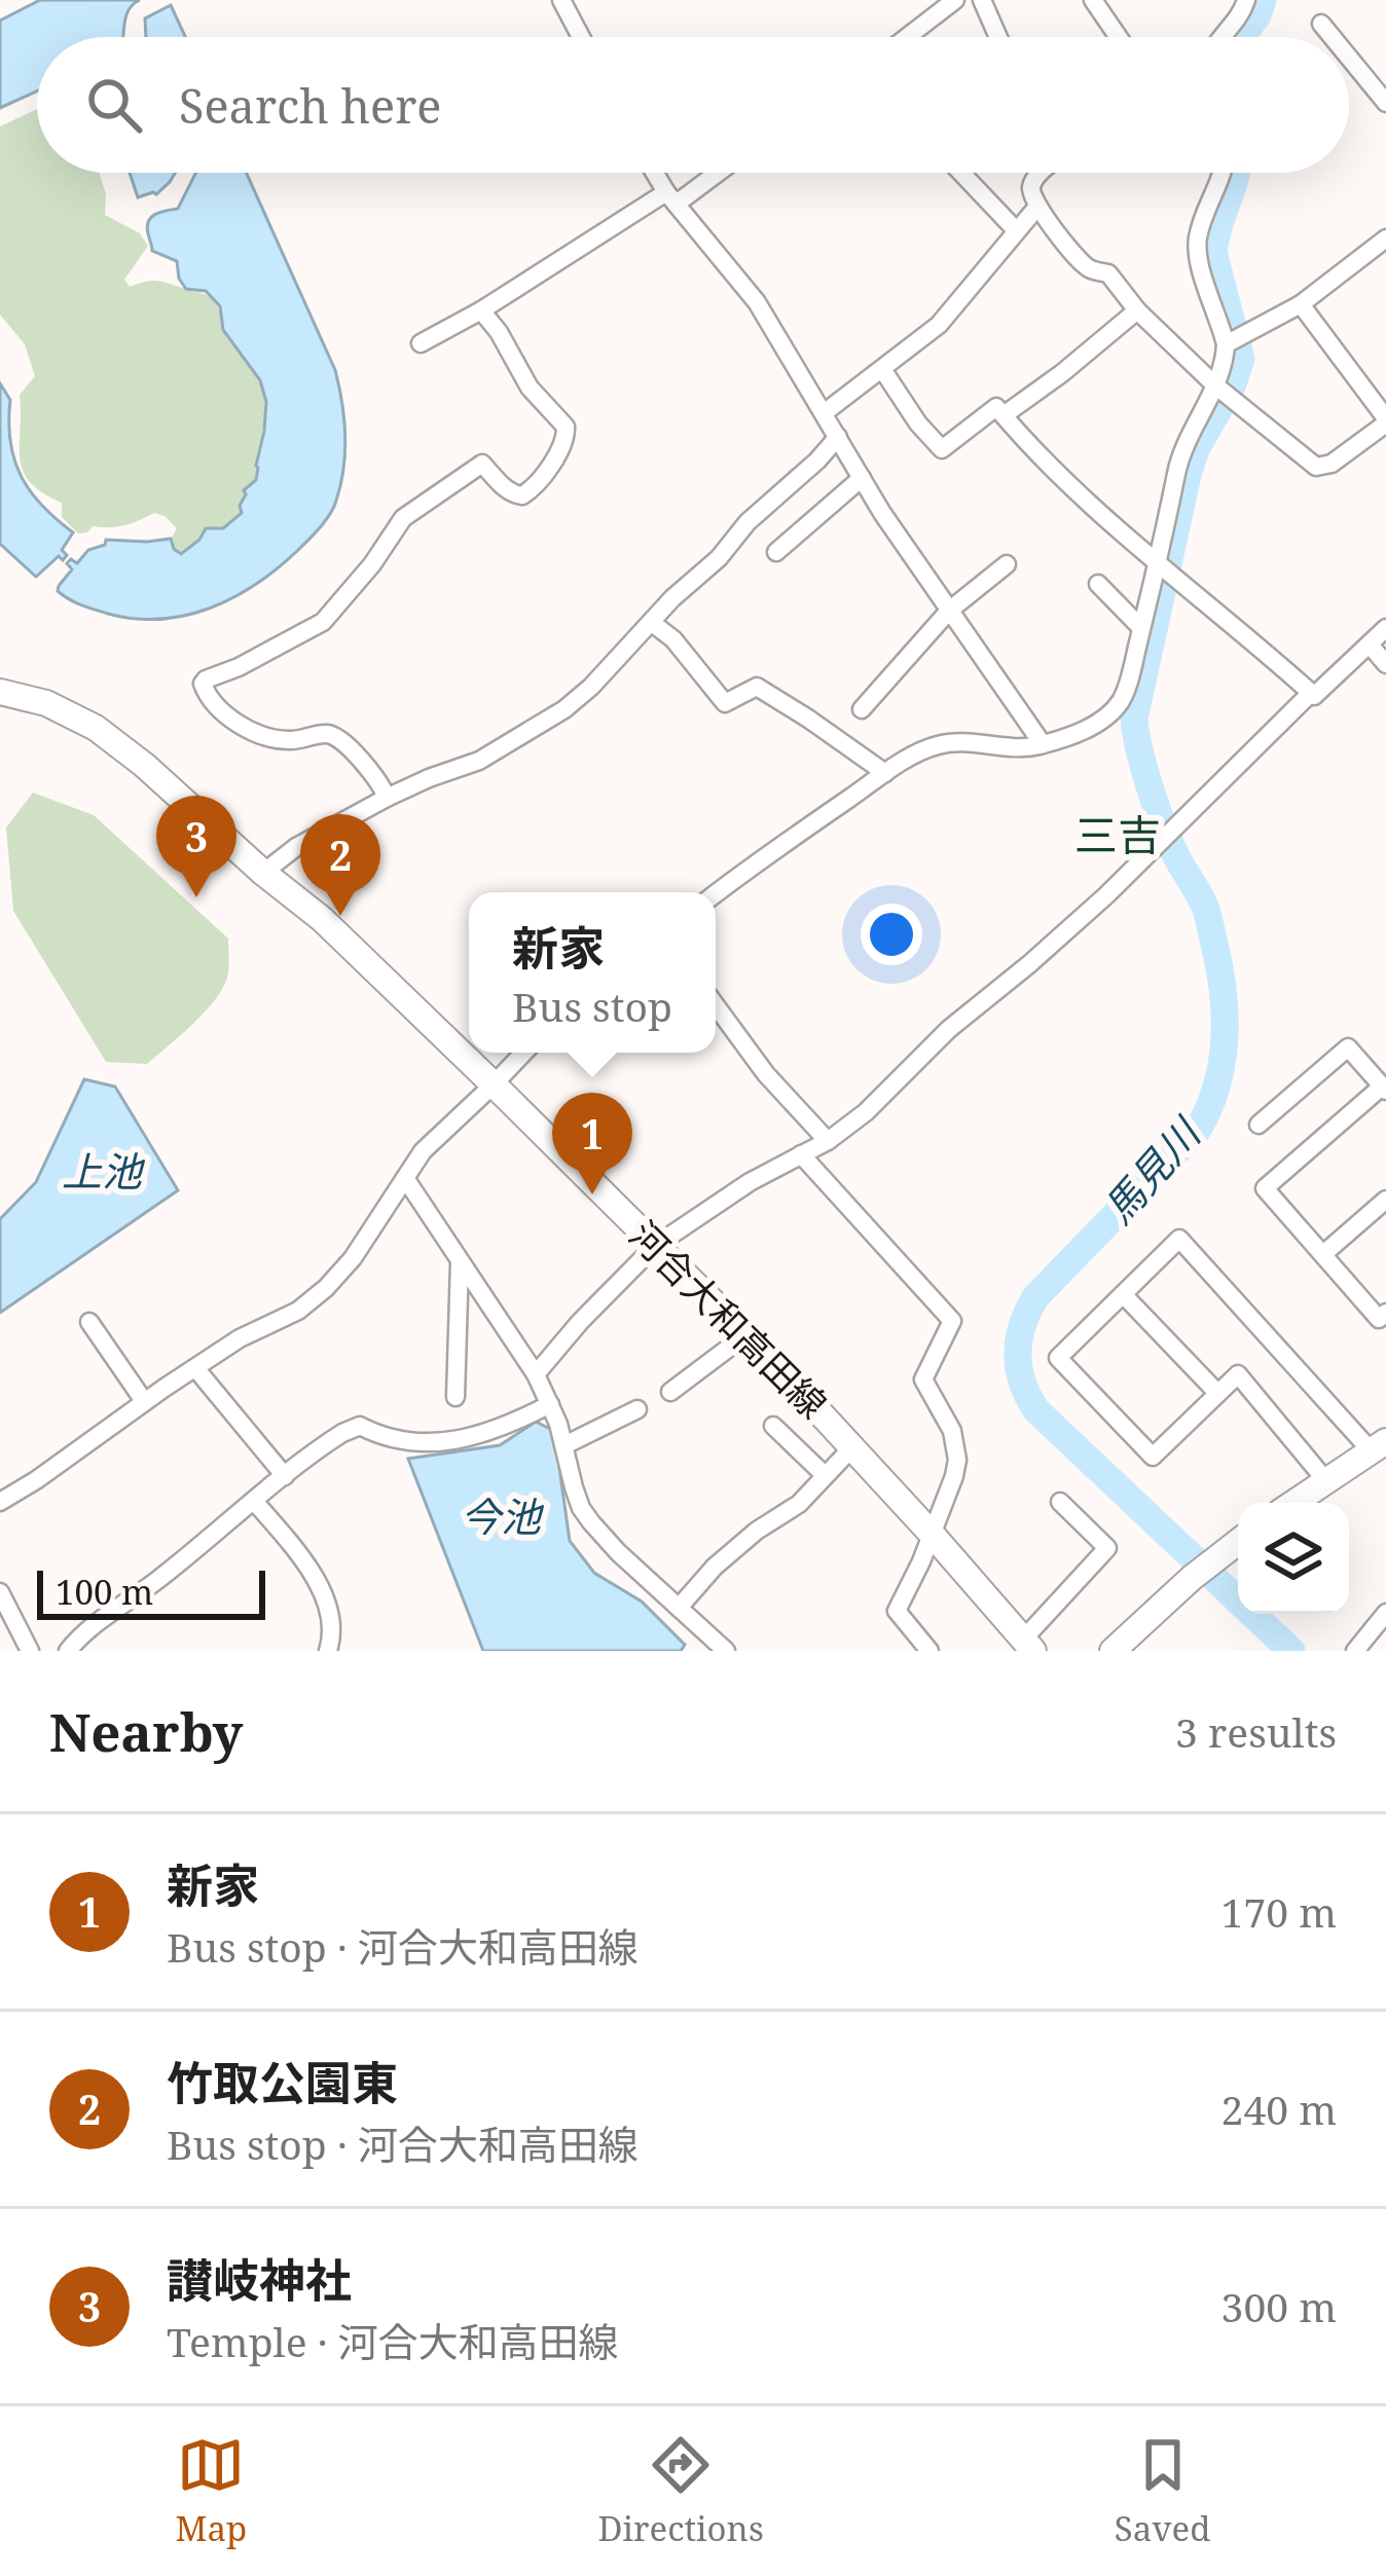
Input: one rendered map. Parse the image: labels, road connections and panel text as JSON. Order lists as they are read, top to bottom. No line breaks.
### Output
{"streets":{"main road":["河合大和高田線"]},"districts":["三吉"],"water":["上池","馬見川","今池"],"scale_bar":"100 m","page":{"search":"Search here","pins":["3","2","1"],"popup":["新家","Bus stop"],"scale":"100 m","heading":["Nearby","3 results"],"list":[{"mark":"1","name":"新家","note":"Bus stop · 河合大和高田線","value":"170 m"},{"mark":"2","name":"竹取公園東","note":"Bus stop · 河合大和高田線","value":"240 m"},{"mark":"3","name":"讃岐神社","note":"Temple · 河合大和高田線","value":"300 m"}],"nav":["Map","Directions","Saved"]}}
